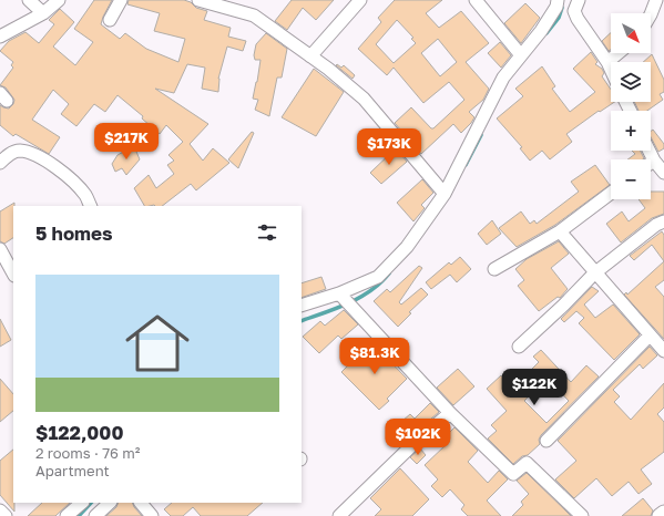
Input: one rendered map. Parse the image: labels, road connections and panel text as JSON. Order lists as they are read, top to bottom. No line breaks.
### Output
{"north":"bottom right","page":{"map_buttons":["+","−"],"price":["$217K","$173K","$81.3K","$122K","$102K"],"heading":"5 homes","list":[{"name":"$122,000","note":"2 rooms · 76 m² · Apartment"}]}}
